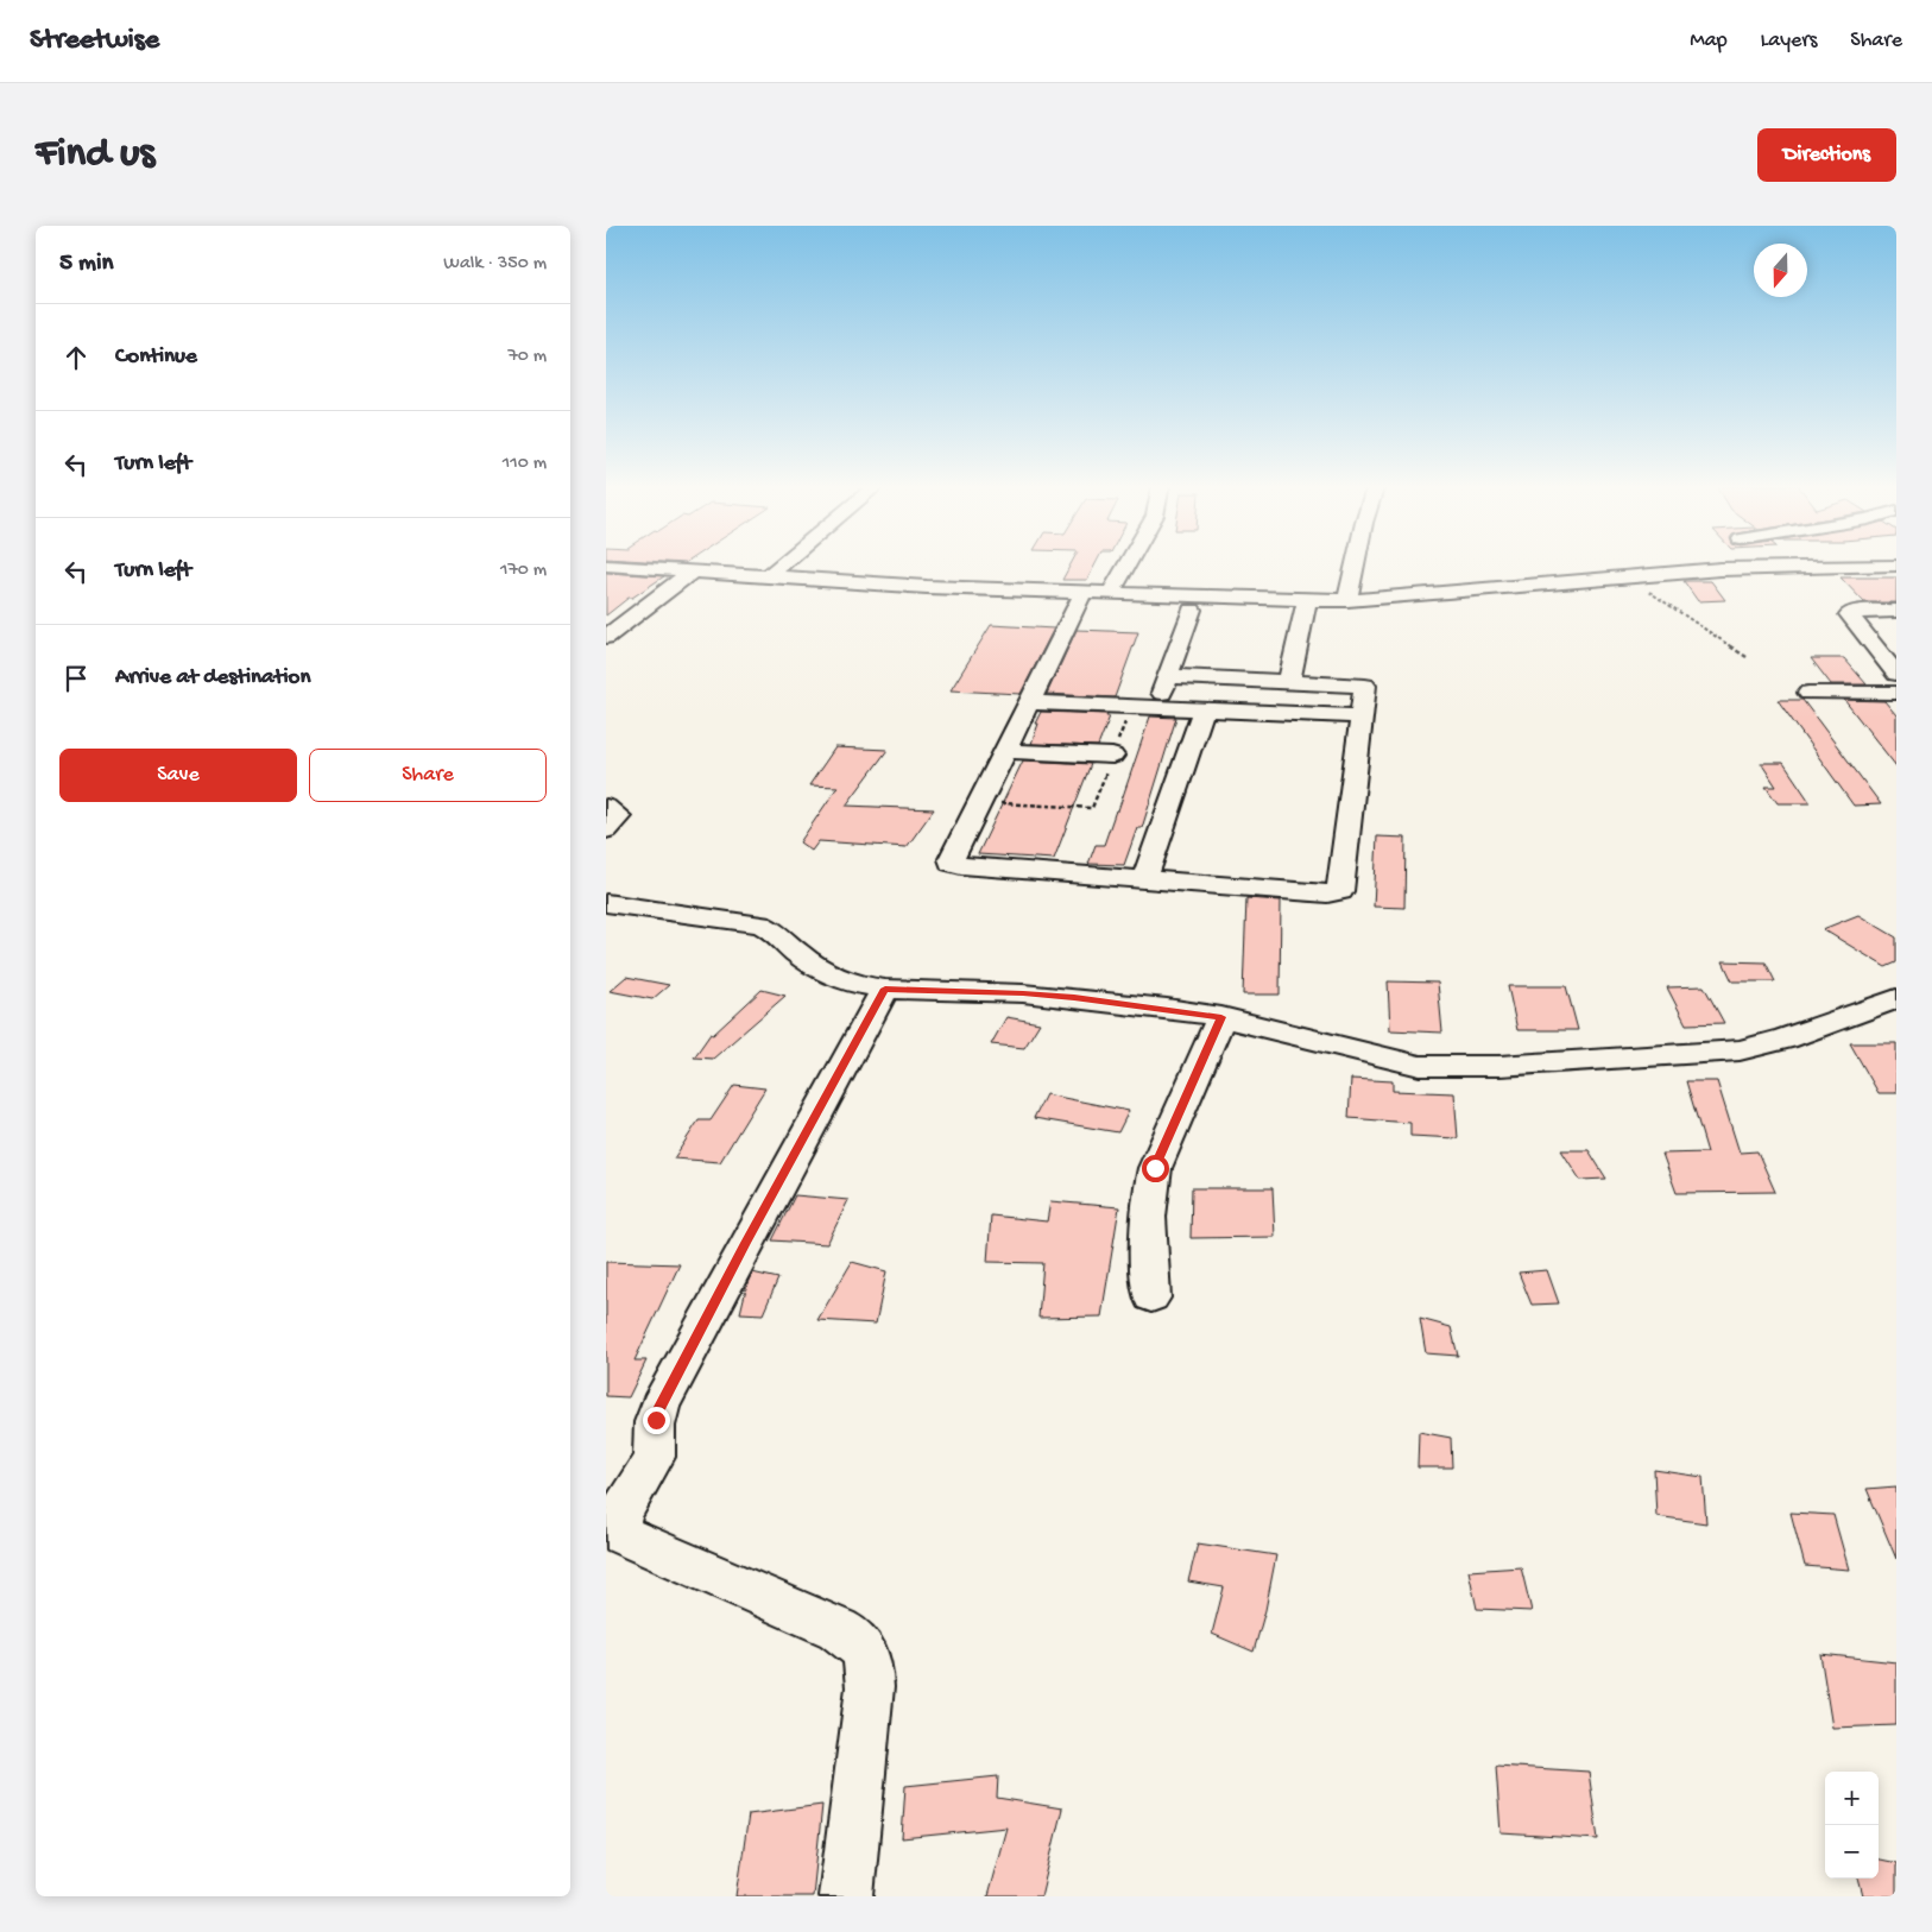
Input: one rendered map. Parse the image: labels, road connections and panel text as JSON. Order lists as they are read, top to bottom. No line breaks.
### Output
{"north":"bottom","page":{"header":"Streetwise","nav":["Map","Layers","Share"],"buttons":["Directions",["Save","Share"]],"title":"Find us","heading":["5 min","Walk · 350 m"],"list":[["Continue","70 m"],["Turn left","110 m"],["Turn left","170 m"],"Arrive at destination"],"map_buttons":["+","−"]}}
